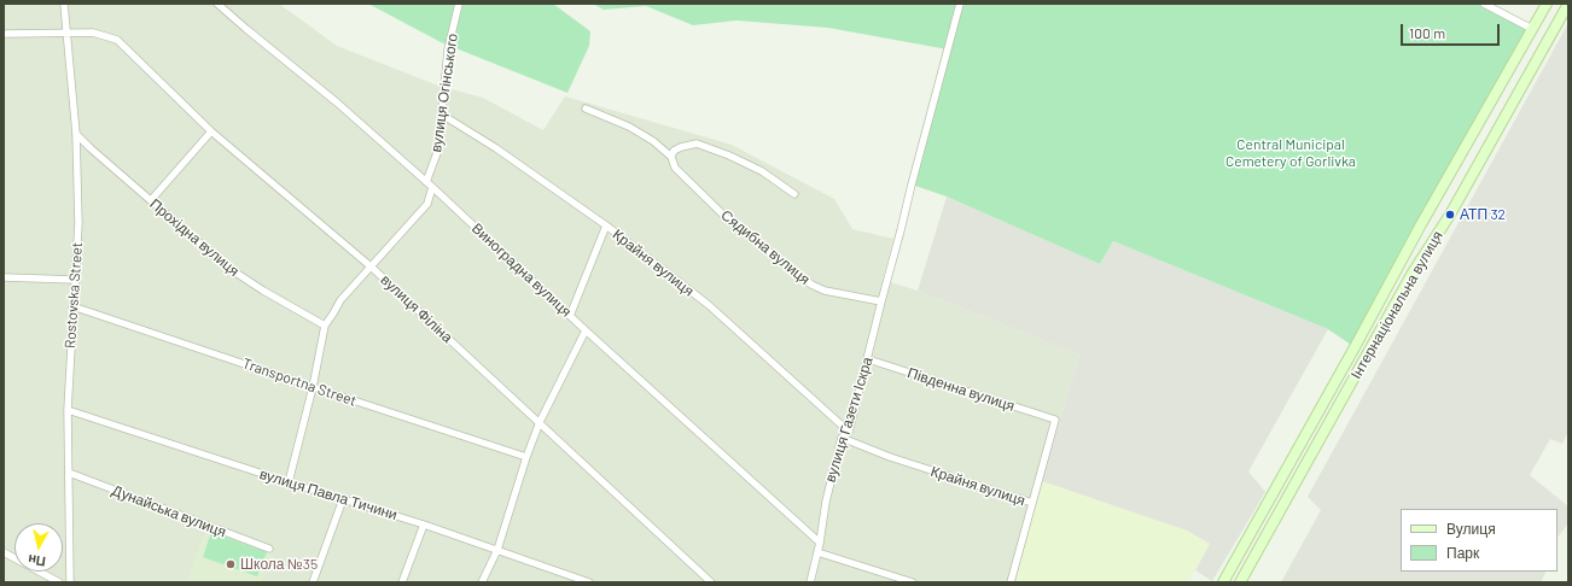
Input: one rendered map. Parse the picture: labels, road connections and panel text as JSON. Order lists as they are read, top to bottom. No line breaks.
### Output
{"streets":{"main road":["Інтернаціональна вулиця"],"street":["вулиця Огінського","Прохідна вулиця","Сядибна вулиця","Крайня вулиця","Виноградна вулиця","Rostovska Street","вулиця Філіна","Transportna Street","Південна вулиця","вулиця Газети Іскра","вулиця Павла Тичини","Дунайська вулиця"]},"crossings":[["вулиця Огінського","Крайня вулиця"],["вулиця Огінського","Виноградна вулиця"],["Прохідна вулиця","Rostovska Street"],["Сядибна вулиця","вулиця Газети Іскра"],["Крайня вулиця","Південна вулиця"],["Крайня вулиця","вулиця Газети Іскра"],["Виноградна вулиця","вулиця Газети Іскра"],["Rostovska Street","вулиця Філіна"],["Rostovska Street","Transportna Street"],["Rostovska Street","вулиця Павла Тичини"],["Rostovska Street","Дунайська вулиця"],["Південна вулиця","вулиця Газети Іскра"]],"parks":["Central Municipal Cemetery of Gorlivka"],"places":["АТП 32","Школа №35"],"legend":["Вулиця","Парк"],"scale_bar":"100 m","north":"bottom"}
